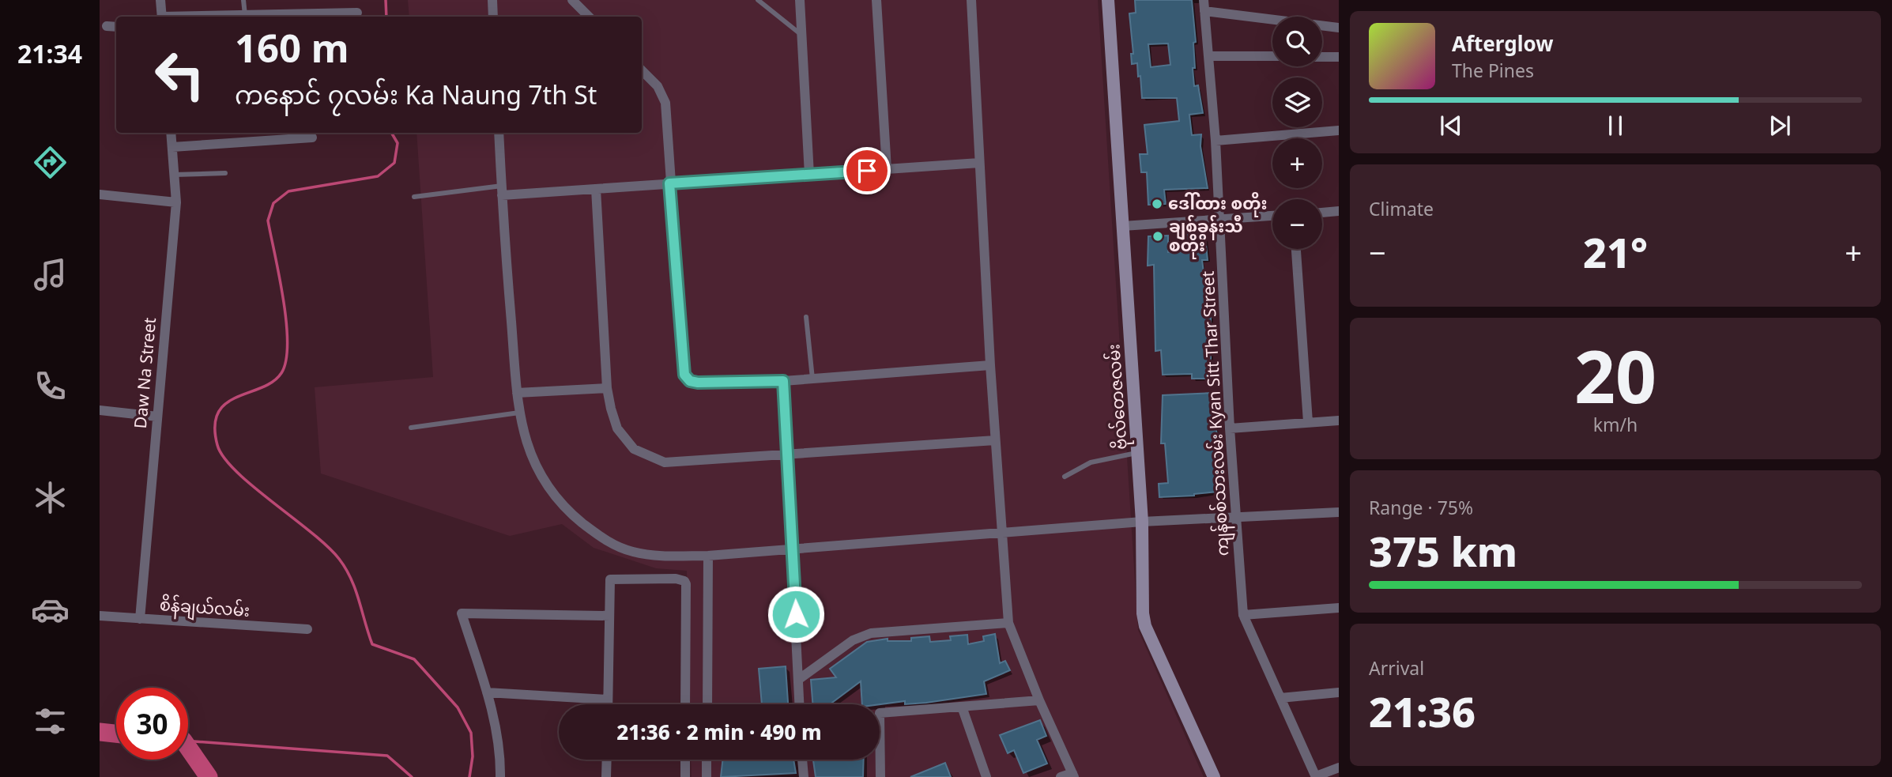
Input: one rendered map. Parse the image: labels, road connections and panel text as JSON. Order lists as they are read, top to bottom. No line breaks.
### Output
{"streets":{"main road":["ဗိုလ်တေဇလမ်း"],"street":["Daw Na Street","ကျန်စစ်သားလမ်း Kyan Sitt Thar Street","စိန်ချယ်လမ်း"]},"crossings":[["Daw Na Street","စိန်ချယ်လမ်း"]],"places":["ဒေါ်ထား စတိုး","ချစ်ခွန်းသီ စတိုး"],"page":{"tabs":"21:34","map_buttons":["+","−"],"turn":["160 m","ကနောင် ၇လမ်း Ka Naung 7th St"],"song":["Afterglow","The Pines"],"tile":["Climate",["20","km/h"],["Range · 75%","375 km"],["Arrival","21:36"]],"heat":["−","21°","+"],"limit":"30","trip":"21:36 · 2 min · 490 m"}}
